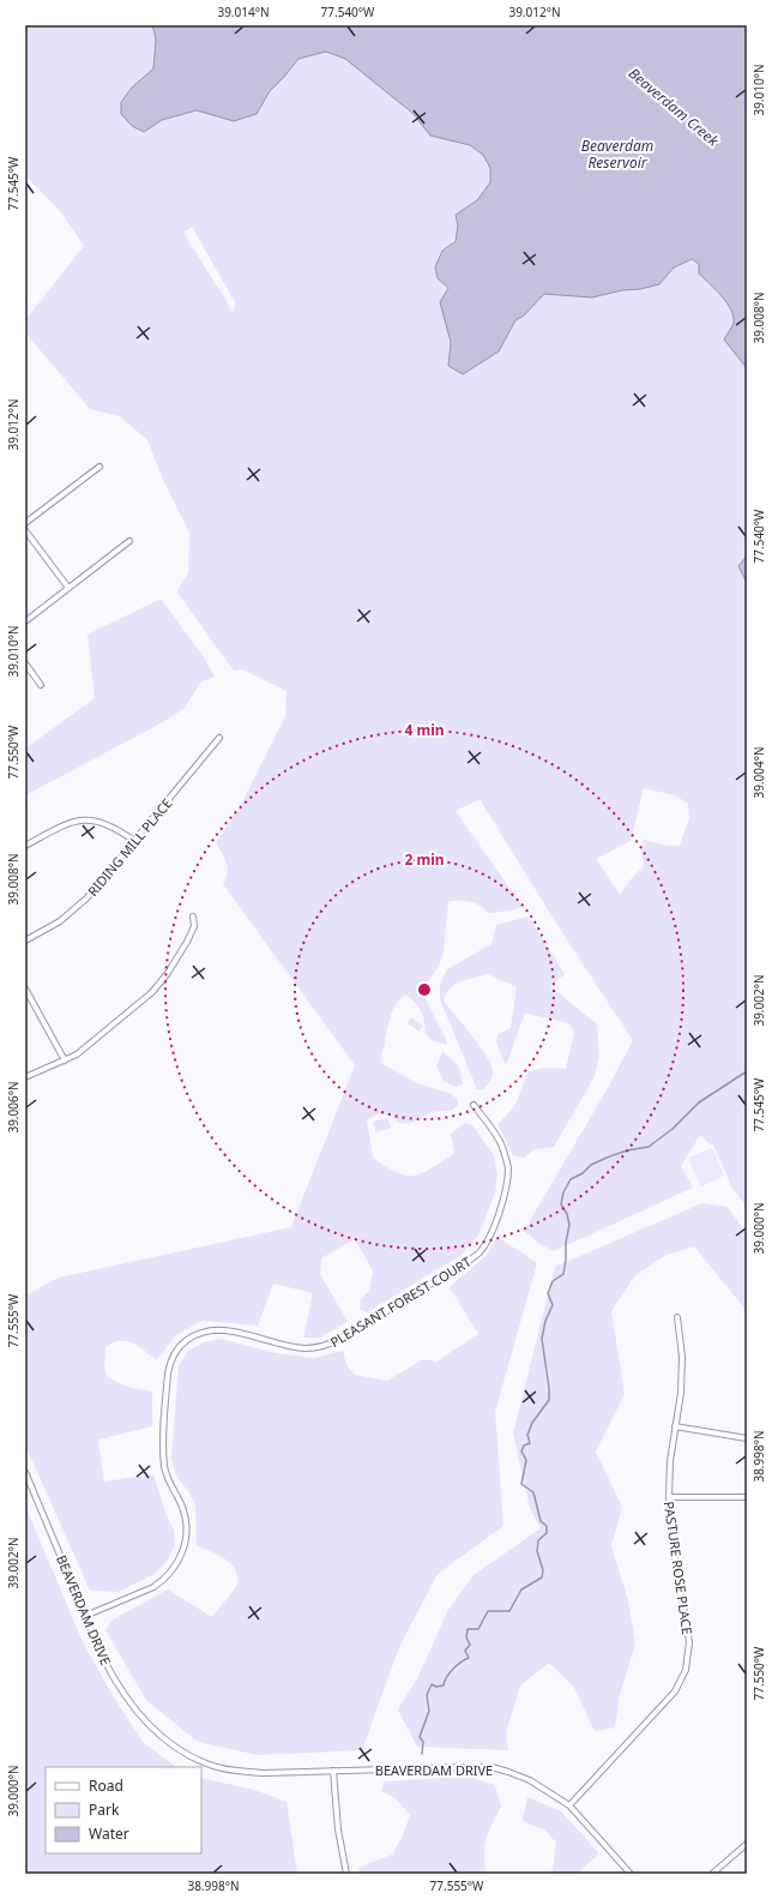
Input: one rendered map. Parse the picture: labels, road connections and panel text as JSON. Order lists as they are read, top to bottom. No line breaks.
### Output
{"streets":{"street":["RIDING MILL PLACE","PLEASANT FOREST COURT","PASTURE ROSE PLACE","BEAVERDAM DRIVE"]},"crossings":[["PLEASANT FOREST COURT","BEAVERDAM DRIVE"],["PASTURE ROSE PLACE","BEAVERDAM DRIVE"]],"water":["Beaverdam Creek","Beaverdam Reservoir"],"legend":["Road","Park","Water"],"coordinates":["39.014°N","77.540°W","39.012°N","39.010°N","77.545°W","39.008°N","77.550°W","39.004°N","39.002°N","39.006°N","39.000°N","77.555°W","38.998°N"],"rings":["4 min","2 min"]}
